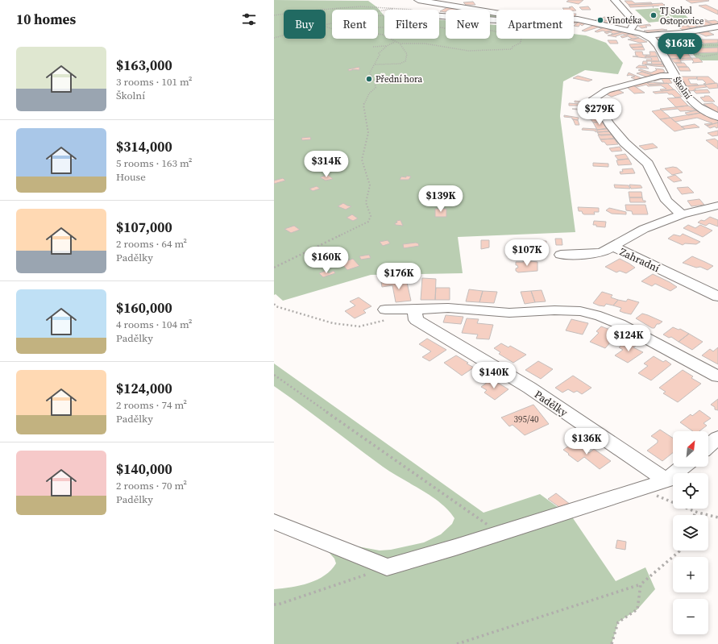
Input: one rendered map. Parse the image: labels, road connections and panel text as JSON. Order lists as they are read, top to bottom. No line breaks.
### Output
{"streets":{"street":["Školní","Zahradní","Padělky"]},"places":["TJ Sokol Ostopovice","Vinotéka","Přední hora"],"house_numbers":["395/40"],"north":"top right","page":{"heading":"10 homes","chip":["Buy","Rent","Filters","New","Apartment"],"price":["$163K","$279K","$314K","$139K","$107K","$160K","$176K","$124K","$140K","$136K"],"list":[{"name":"$163,000","note":"3 rooms · 101 m² · Školní"},{"name":"$314,000","note":"5 rooms · 163 m² · House"},{"name":"$107,000","note":"2 rooms · 64 m² · Padělky"},{"name":"$160,000","note":"4 rooms · 104 m² · Padělky"},{"name":"$124,000","note":"2 rooms · 74 m² · Padělky"},{"name":"$140,000","note":"2 rooms · 70 m² · Padělky"}],"map_buttons":["+","−"]}}
